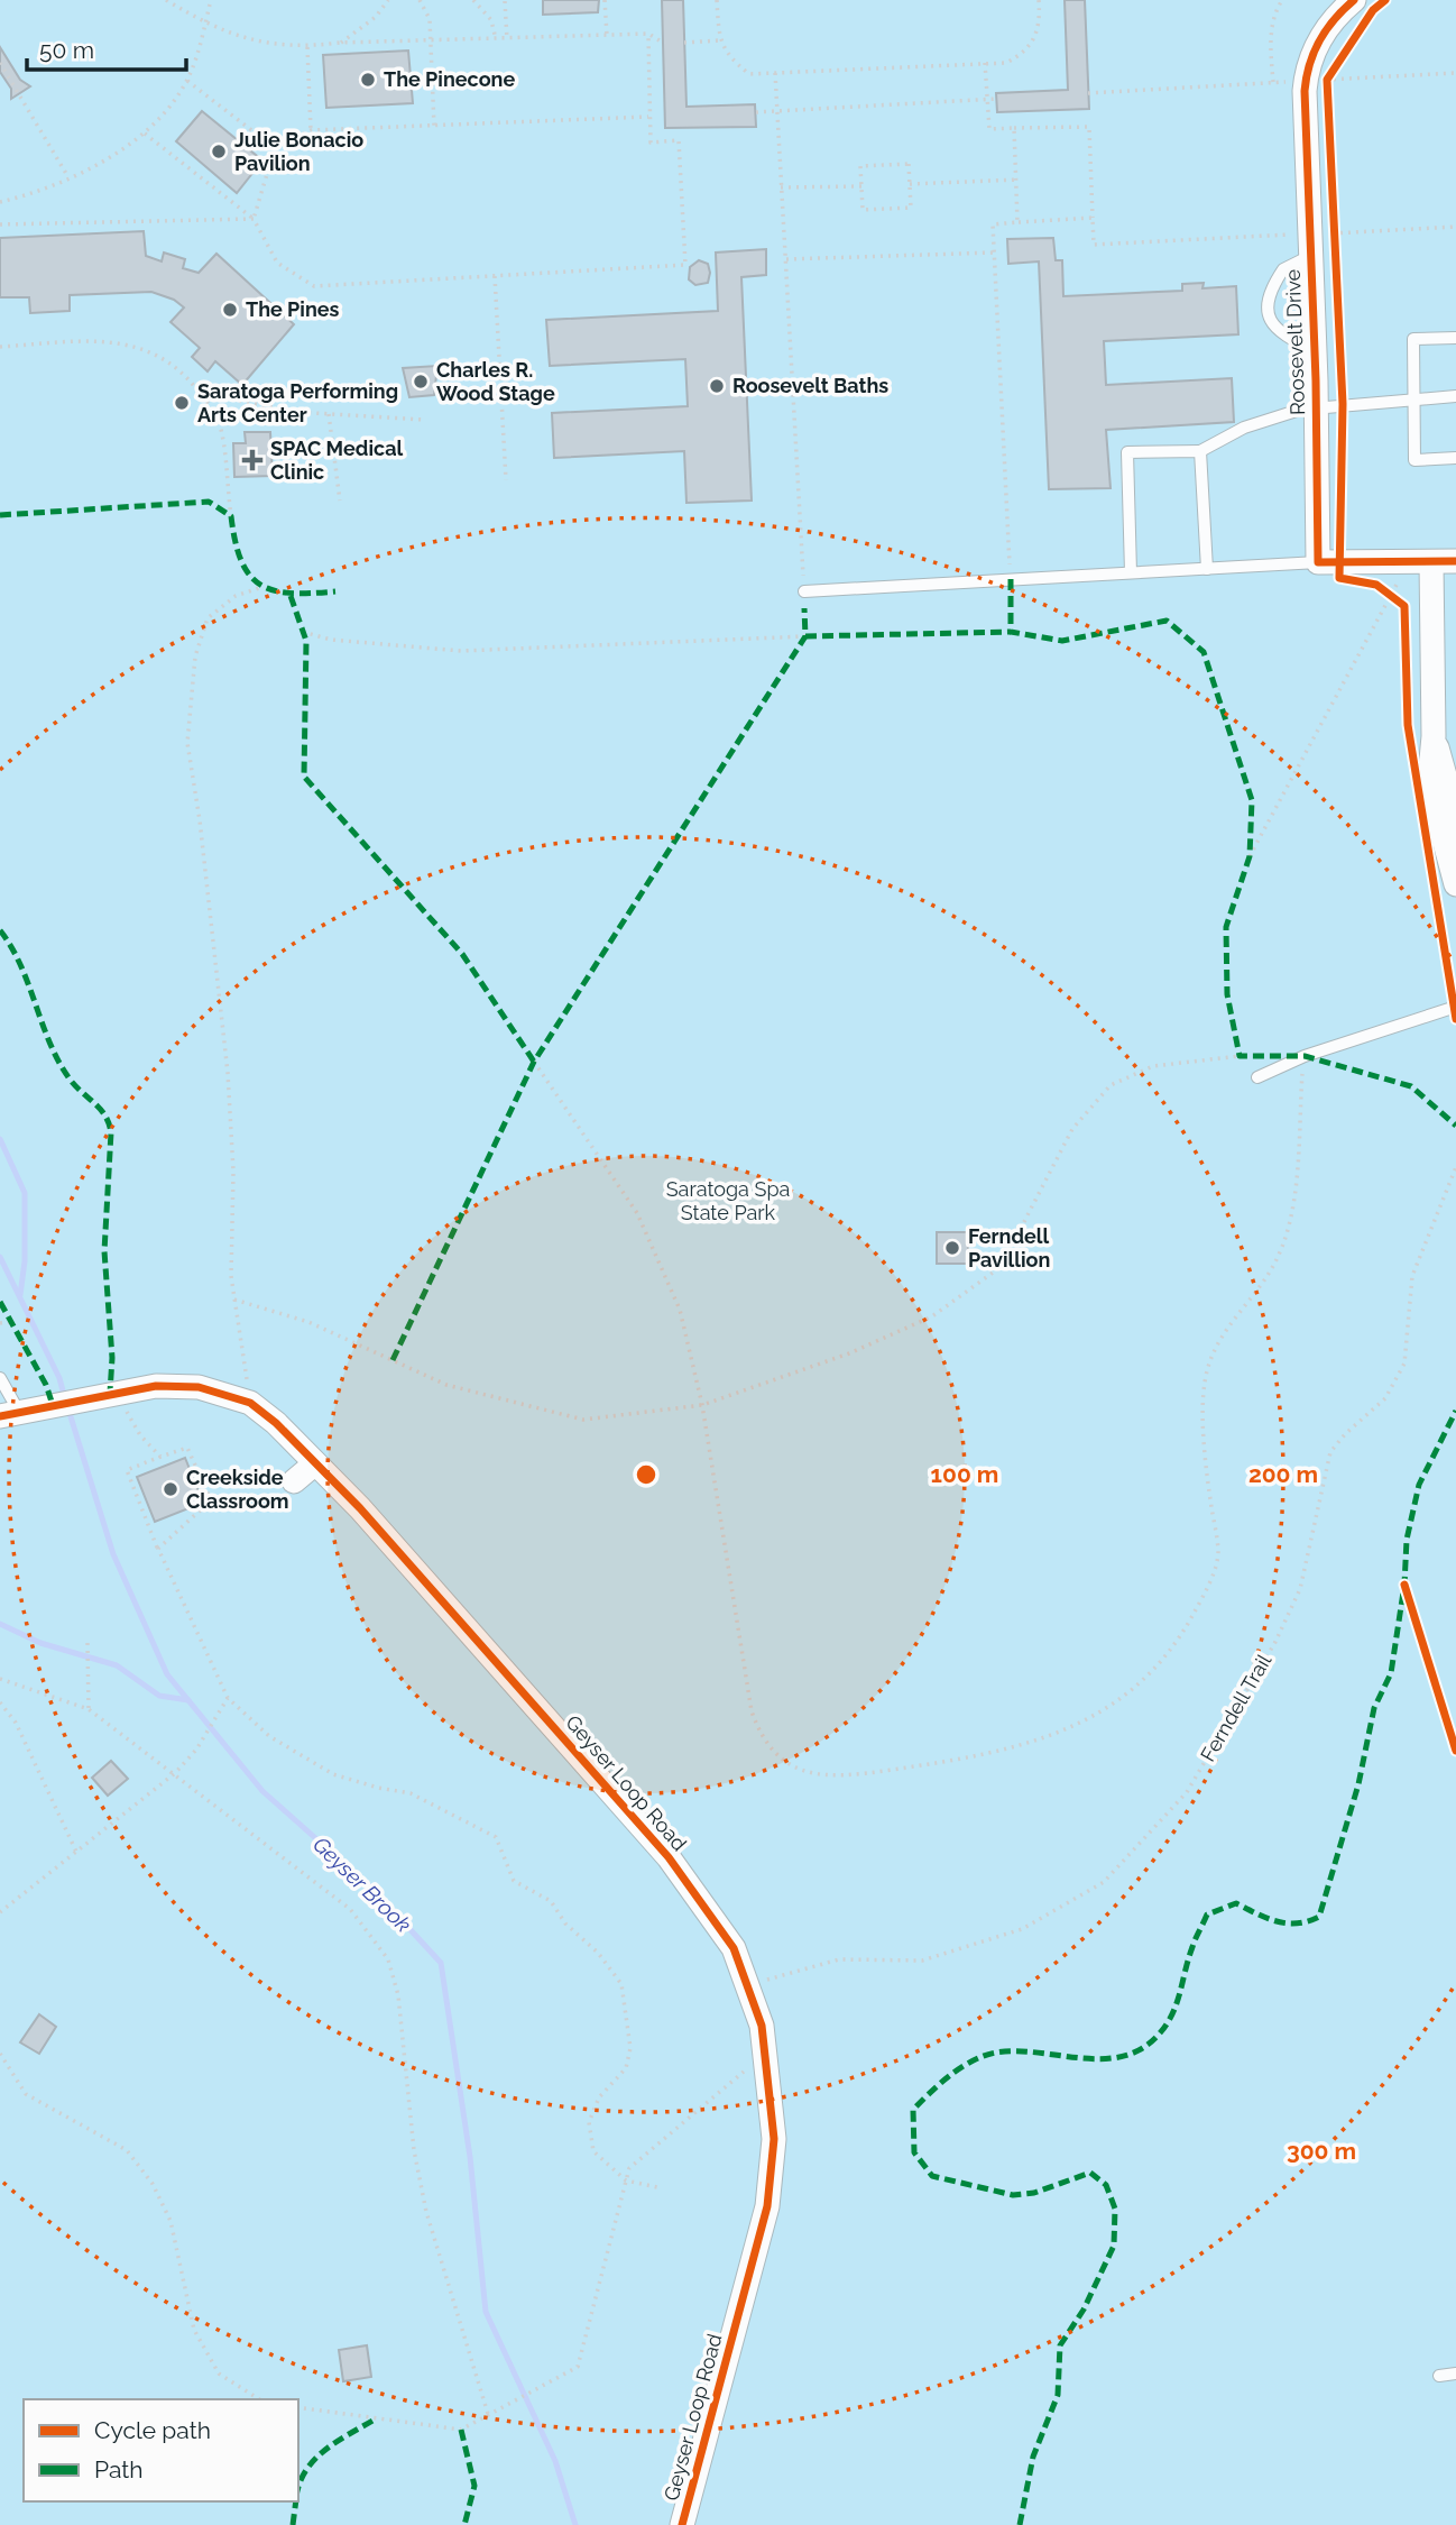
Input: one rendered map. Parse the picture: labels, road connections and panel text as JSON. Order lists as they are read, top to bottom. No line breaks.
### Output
{"streets":{"street":["Roosevelt Drive","Geyser Loop Road"],"path":["Ferndell Trail"]},"crossings":[["Ferndell Trail","Geyser Loop Road"]],"water":["Geyser Brook"],"parks":["Saratoga Spa State Park"],"places":{"other":["The Pinecone","Julie Bonacio Pavilion","The Pines","Charles R. Wood Stage","Roosevelt Baths","Saratoga Performing Arts Center","Ferndell Pavillion","Creekside Classroom"],"health":["SPAC Medical Clinic"]},"legend":["Cycle path","Path"],"scale_bar":"50 m","rings":["100 m","200 m","300 m"]}
